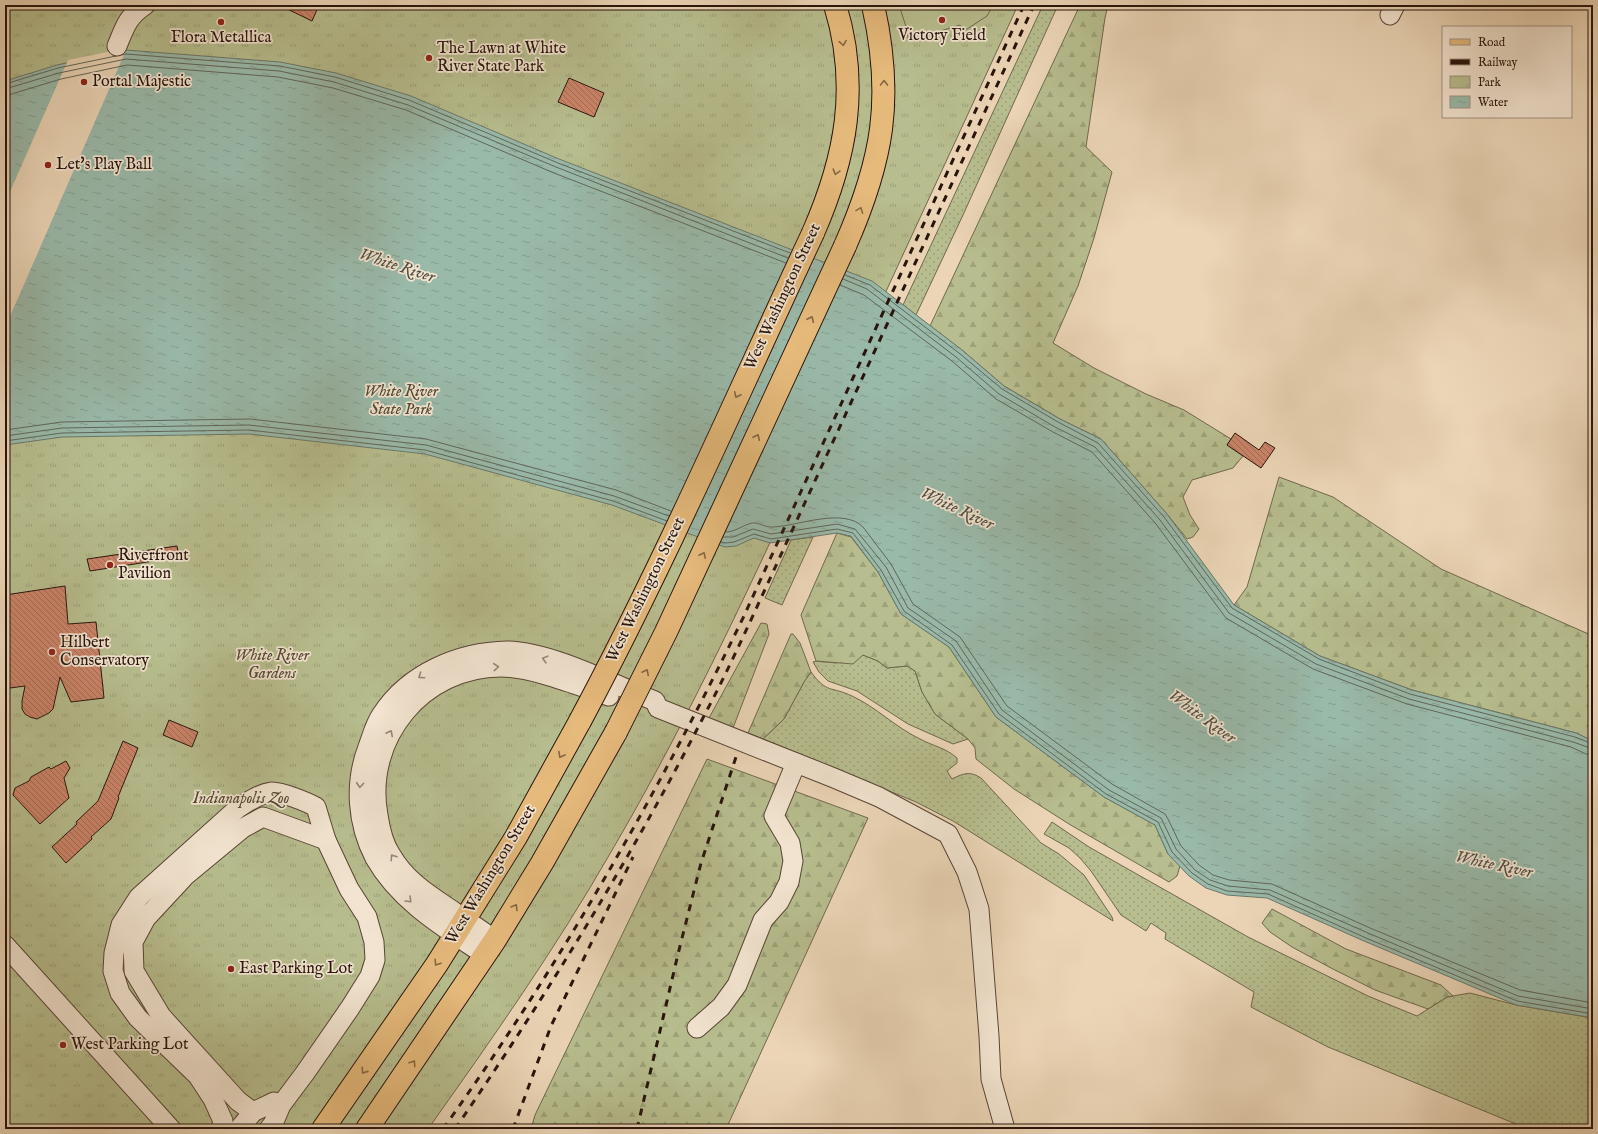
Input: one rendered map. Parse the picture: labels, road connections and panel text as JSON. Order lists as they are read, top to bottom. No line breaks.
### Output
{"streets":{"main road":["West Washington Street"]},"water":["White River"],"parks":["White River State Park","White River Gardens","Indianapolis Zoo"],"places":["Victory Field","Flora Metallica","The Lawn at White River State Park","Portal Majestic","Let's Play Ball","Riverfront Pavilion","Hilbert Conservatory","East Parking Lot","West Parking Lot"],"legend":["Road","Railway","Park","Water"]}
